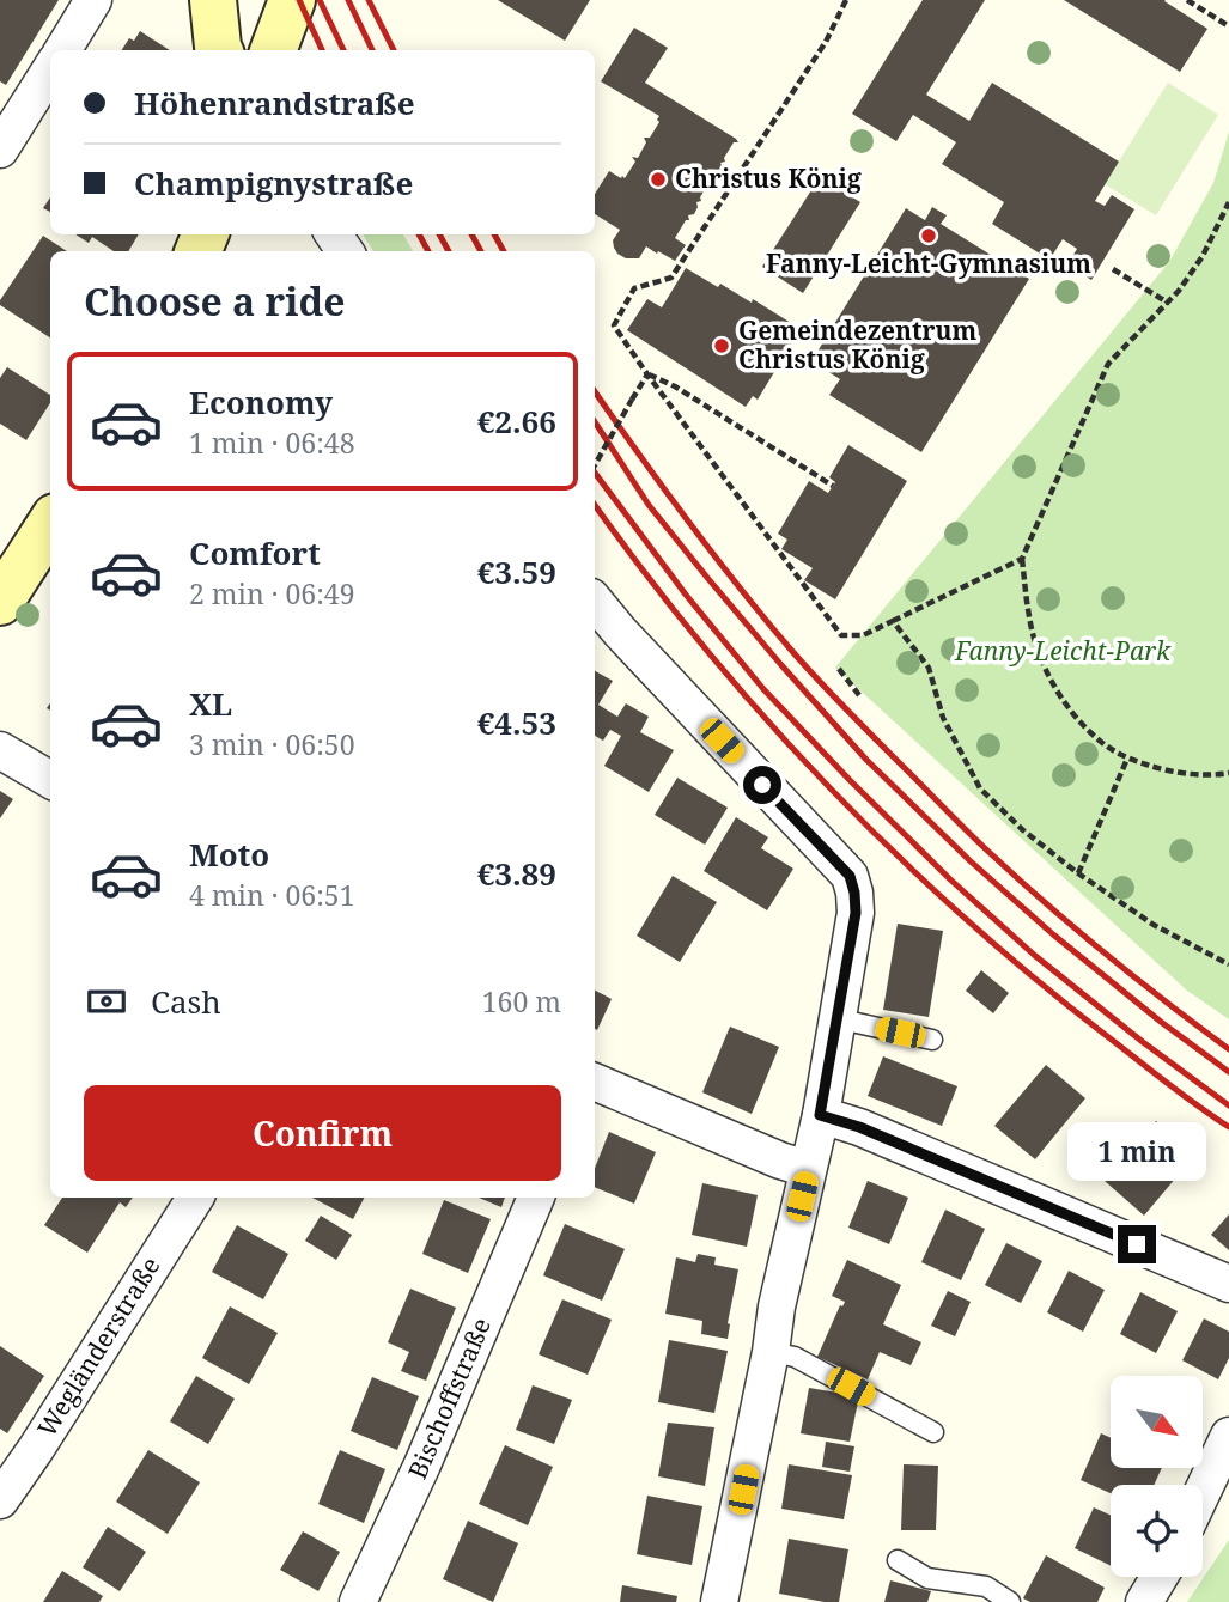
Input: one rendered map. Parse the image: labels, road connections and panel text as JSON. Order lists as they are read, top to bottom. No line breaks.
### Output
{"streets":{"street":["Wegländerstraße","Bischoffstraße"]},"parks":["Fanny-Leicht-Park"],"places":["Christus König","Fanny-Leicht-Gymnasium","Gemeindezentrum Christus König"],"north":"bottom right","page":{"banner":["Höhenrandstraße","Champignystraße"],"heading":"Choose a ride","list":[{"name":"Economy","note":"1 min · 06:48","value":"€2.66"},{"name":"Comfort","note":"2 min · 06:49","value":"€3.59"},{"name":"XL","note":"3 min · 06:50","value":"€4.53"},{"name":"Moto","note":"4 min · 06:51","value":"€3.89"}],"pay":["Cash","160 m"],"buttons":"Confirm","bubble":"1 min"}}
